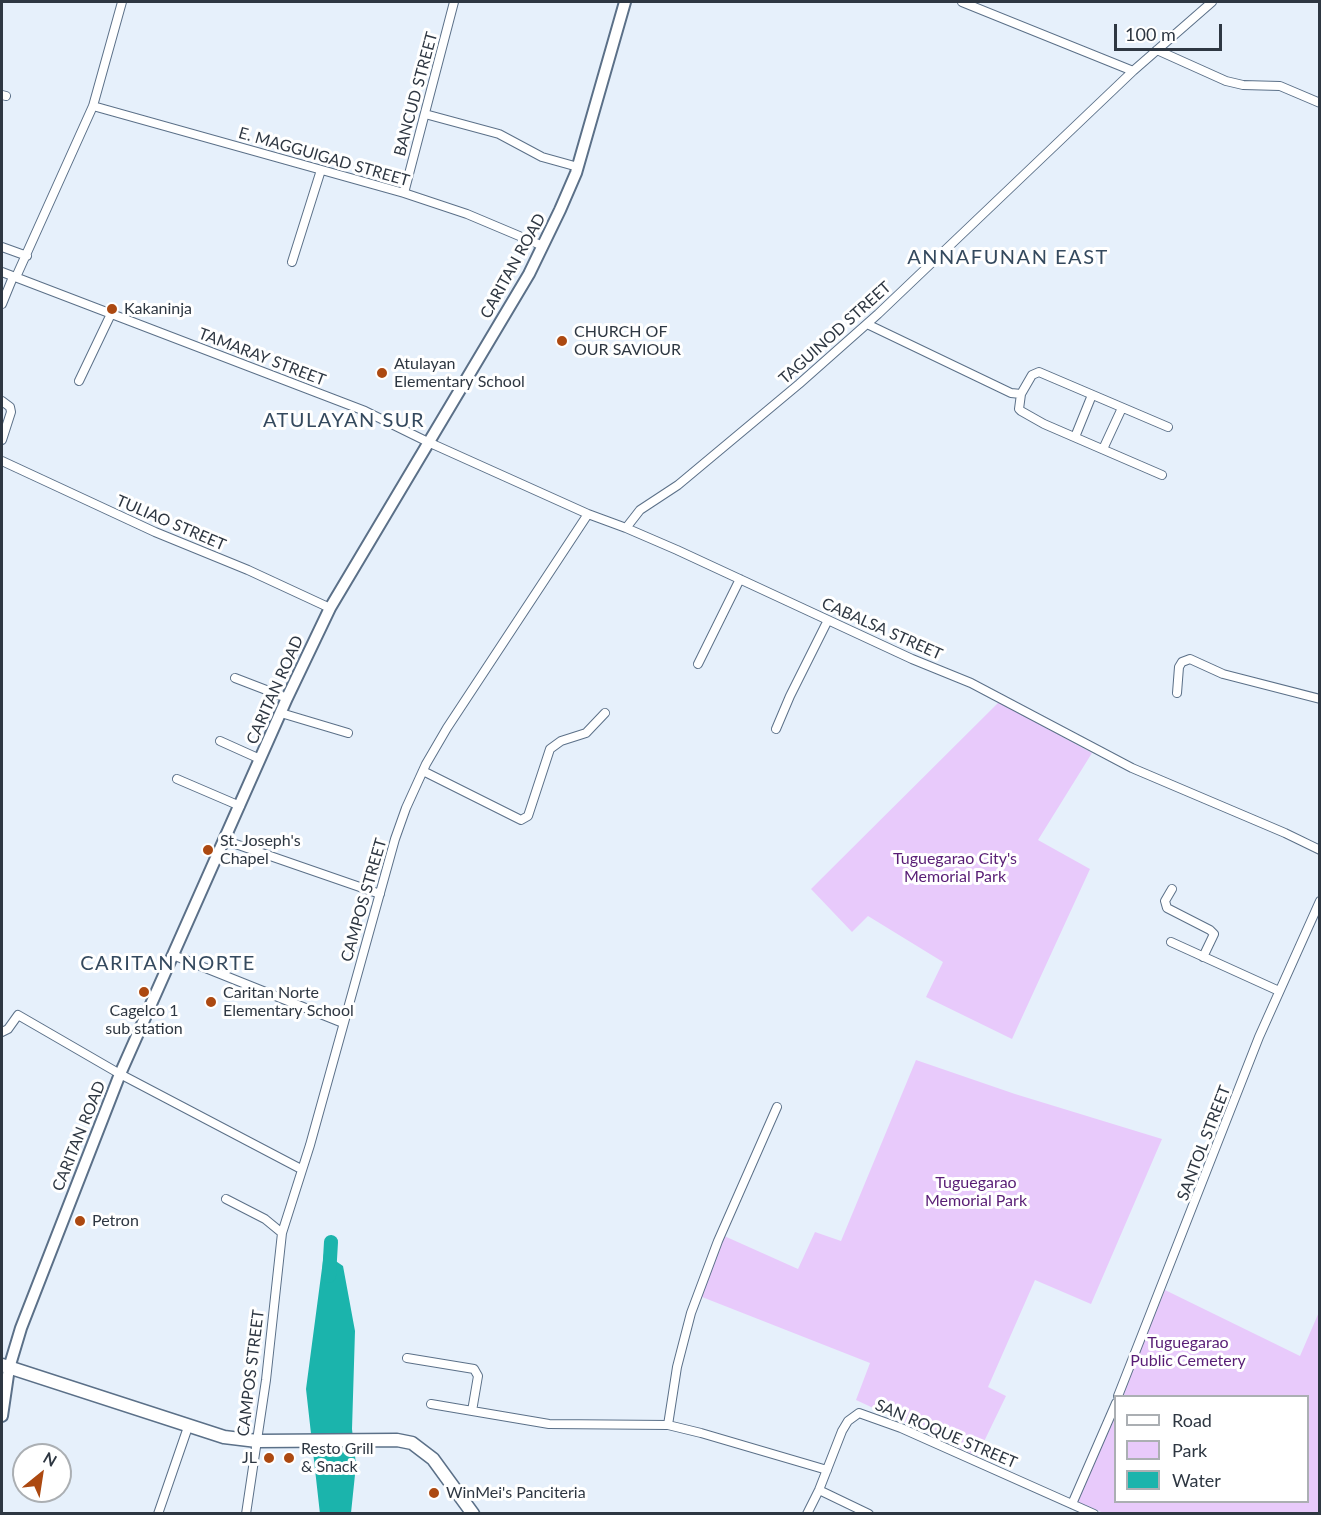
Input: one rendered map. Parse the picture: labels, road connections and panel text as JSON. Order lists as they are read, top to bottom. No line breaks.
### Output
{"streets":{"main road":["CARITAN ROAD"],"street":["BANCUD STREET","E. MAGGUIGAD STREET","TAGUINOD STREET","TAMARAY STREET","TULIAO STREET","CABALSA STREET","CAMPOS STREET","SANTOL STREET","SAN ROQUE STREET"]},"crossings":[["BANCUD STREET","E. MAGGUIGAD STREET"],["E. MAGGUIGAD STREET","CARITAN ROAD"],["CARITAN ROAD","TAMARAY STREET"],["CARITAN ROAD","TULIAO STREET"],["CARITAN ROAD","CABALSA STREET"],["TAGUINOD STREET","CABALSA STREET"],["TAMARAY STREET","CABALSA STREET"],["CABALSA STREET","CAMPOS STREET"]],"districts":["ANNAFUNAN EAST","ATULAYAN SUR","CARITAN NORTE"],"parks":["Tuguegarao City's Memorial Park","Tuguegarao Memorial Park","Tuguegarao Public Cemetery"],"places":["Kakaninja","CHURCH OF OUR SAVIOUR","Atulayan Elementary School","St. Joseph's Chapel","Cagelco 1 sub station","Caritan Norte Elementary School","Petron","JL","Resto Grill & Snack","WinMei's Panciteria"],"legend":["Road","Park","Water"],"scale_bar":"100 m","north":"top right"}
